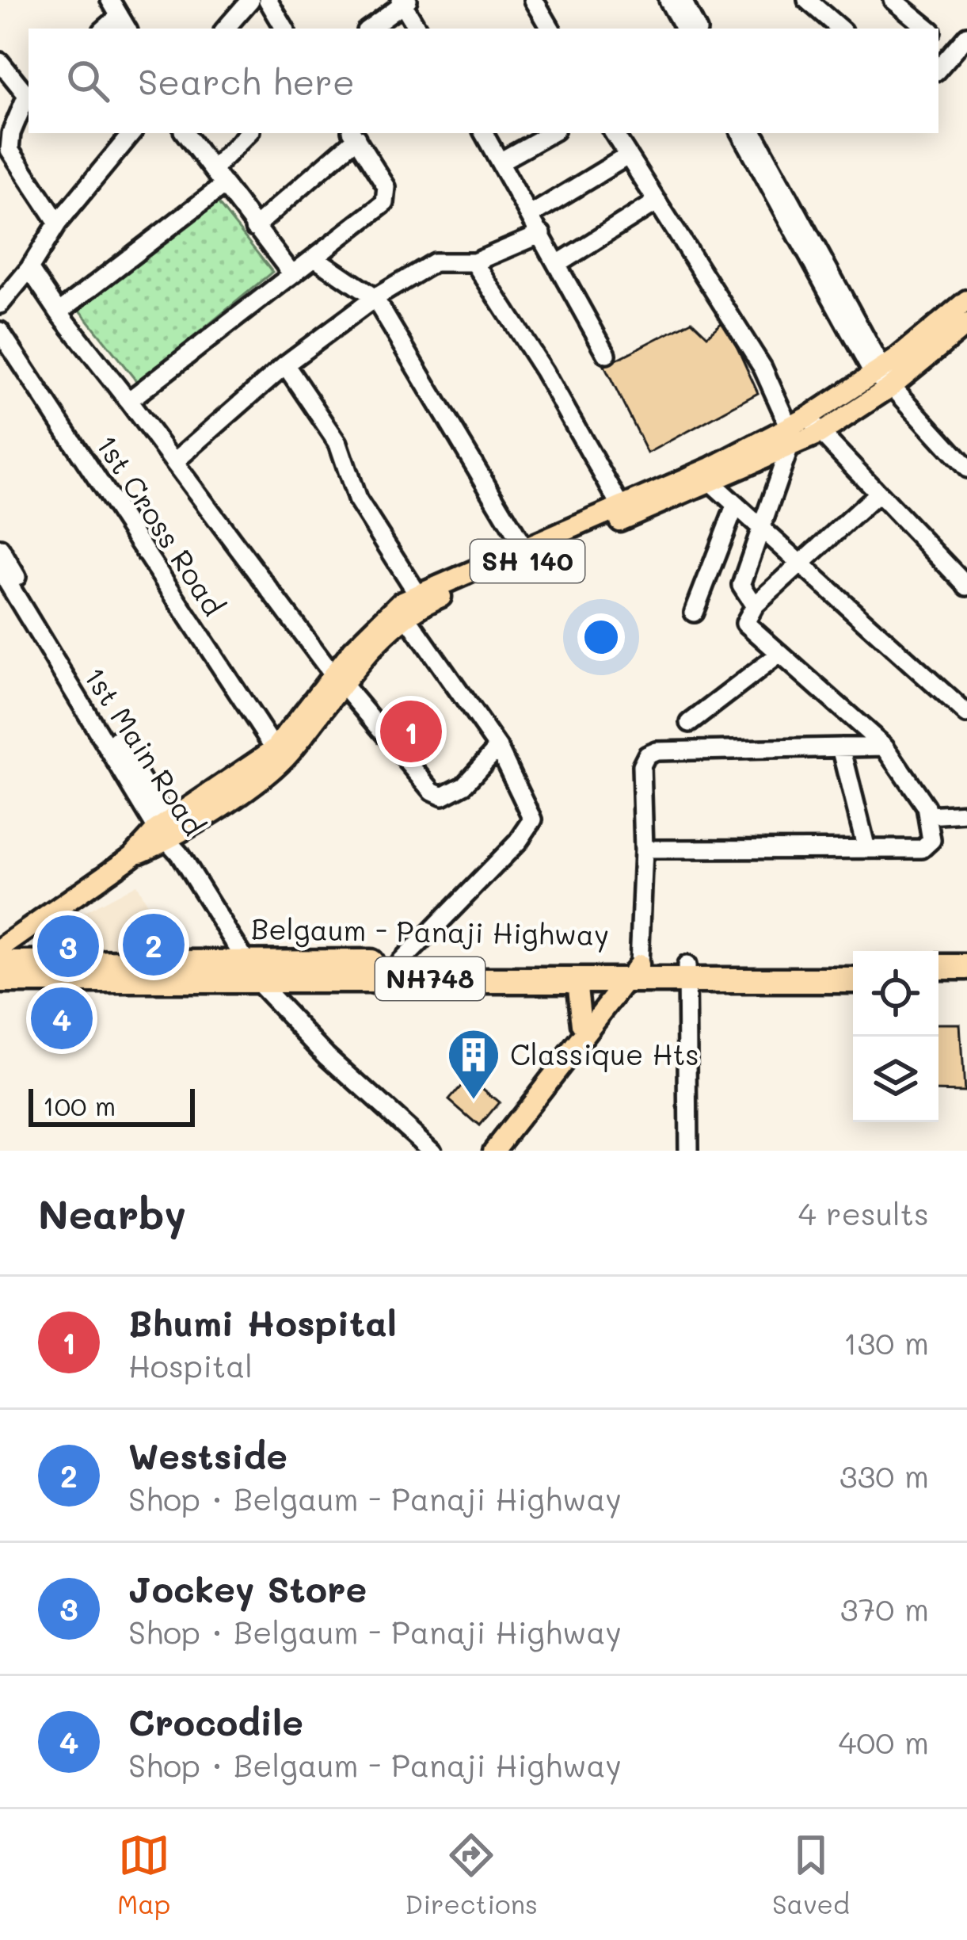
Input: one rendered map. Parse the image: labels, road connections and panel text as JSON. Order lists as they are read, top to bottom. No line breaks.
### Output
{"streets":{"highway":["Belgaum - Panaji Highway","NH748"],"main road":["SH 140"],"street":["1st Cross Road","1st Main Road"]},"crossings":[["1st Cross Road","SH 140"],["SH 140","1st Main Road"],["1st Main Road","Belgaum - Panaji Highway"]],"places":{"building":["Classique Hts"]},"scale_bar":"100 m","page":{"search":"Search here","pins":["1","2","3","4"],"scale":"100 m","heading":["Nearby","4 results"],"list":[{"mark":"1","name":"Bhumi Hospital","note":"Hospital","value":"130 m"},{"mark":"2","name":"Westside","note":"Shop · Belgaum - Panaji Highway","value":"330 m"},{"mark":"3","name":"Jockey Store","note":"Shop · Belgaum - Panaji Highway","value":"370 m"},{"mark":"4","name":"Crocodile","note":"Shop · Belgaum - Panaji Highway","value":"400 m"}],"nav":["Map","Directions","Saved"]}}
